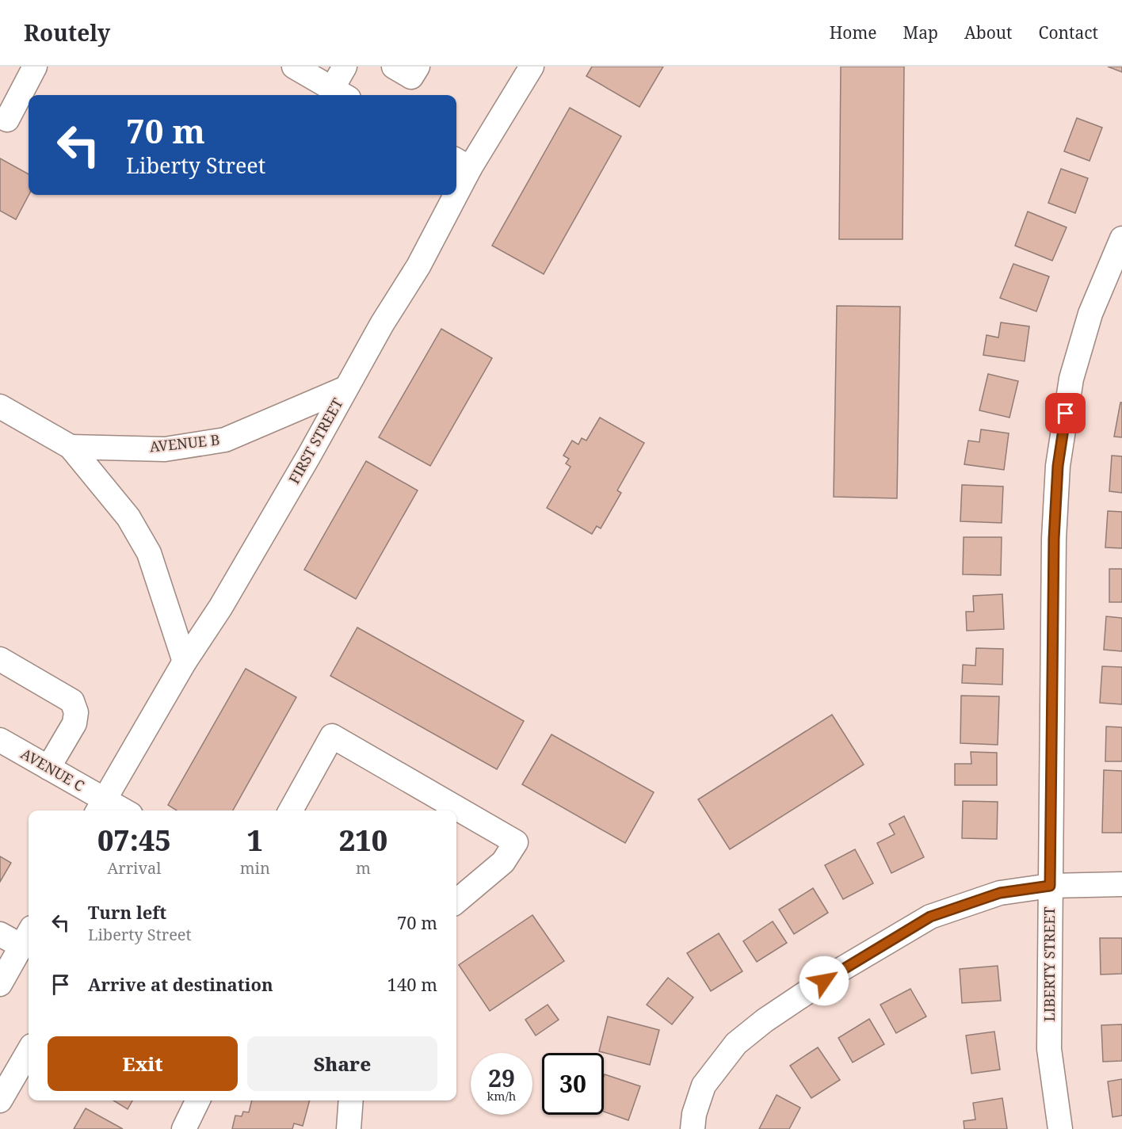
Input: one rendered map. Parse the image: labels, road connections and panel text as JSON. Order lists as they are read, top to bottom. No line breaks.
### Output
{"streets":{"street":["FIRST STREET","AVENUE B","AVENUE C","LIBERTY STREET"]},"crossings":[["FIRST STREET","AVENUE B"],["FIRST STREET","AVENUE C"]],"page":{"header":"Routely","nav":["Home","Map","About","Contact"],"turn":["70 m","Liberty Street"],"eta":["07:45","Arrival","1","min","210","m"],"list":[{"name":"Turn left","note":"Liberty Street","value":"70 m"},{"name":"Arrive at destination","value":"140 m"}],"buttons":["Exit","Share"],"speed":"29 km/h","limit":"30"}}
